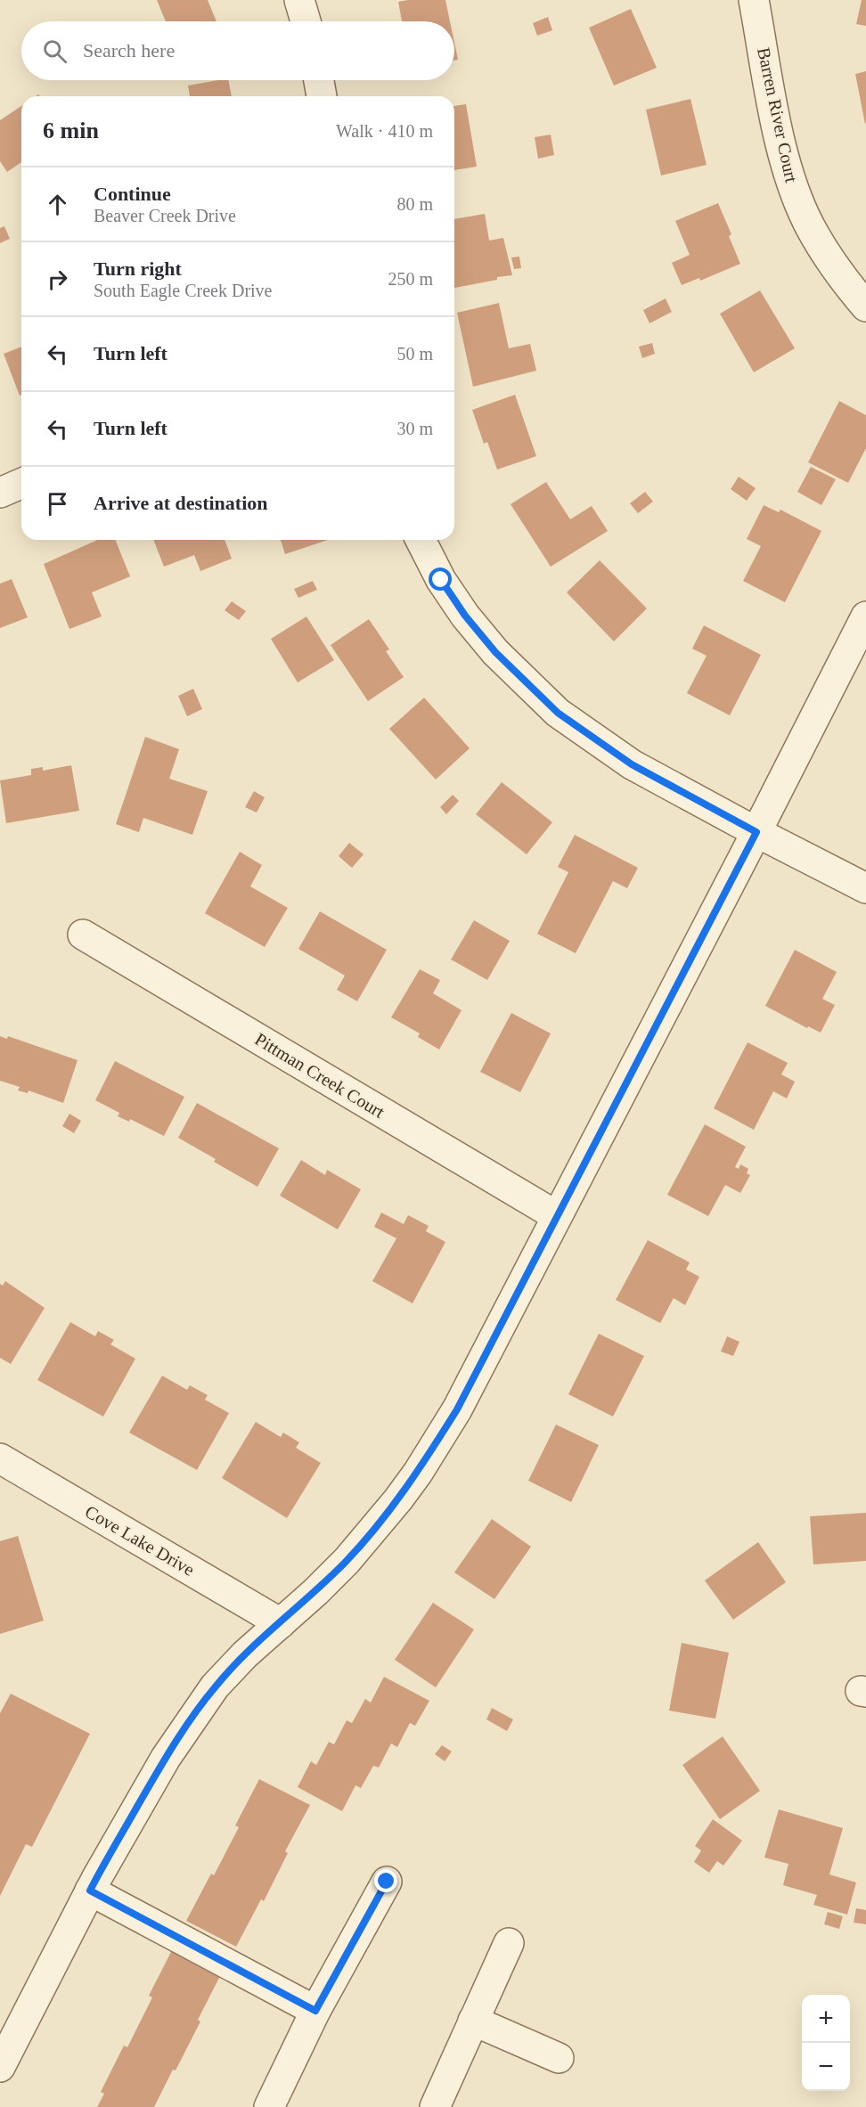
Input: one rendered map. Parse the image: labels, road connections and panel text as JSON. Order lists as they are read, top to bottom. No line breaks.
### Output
{"streets":{"street":["Barren River Court","Pittman Creek Court","Cove Lake Drive"]},"page":{"search":"Search here","heading":["6 min","Walk · 410 m"],"list":[["Continue","Beaver Creek Drive","80 m"],["Turn right","South Eagle Creek Drive","250 m"],["Turn left","50 m"],["Turn left","30 m"],"Arrive at destination"],"map_buttons":["+","−"]}}
